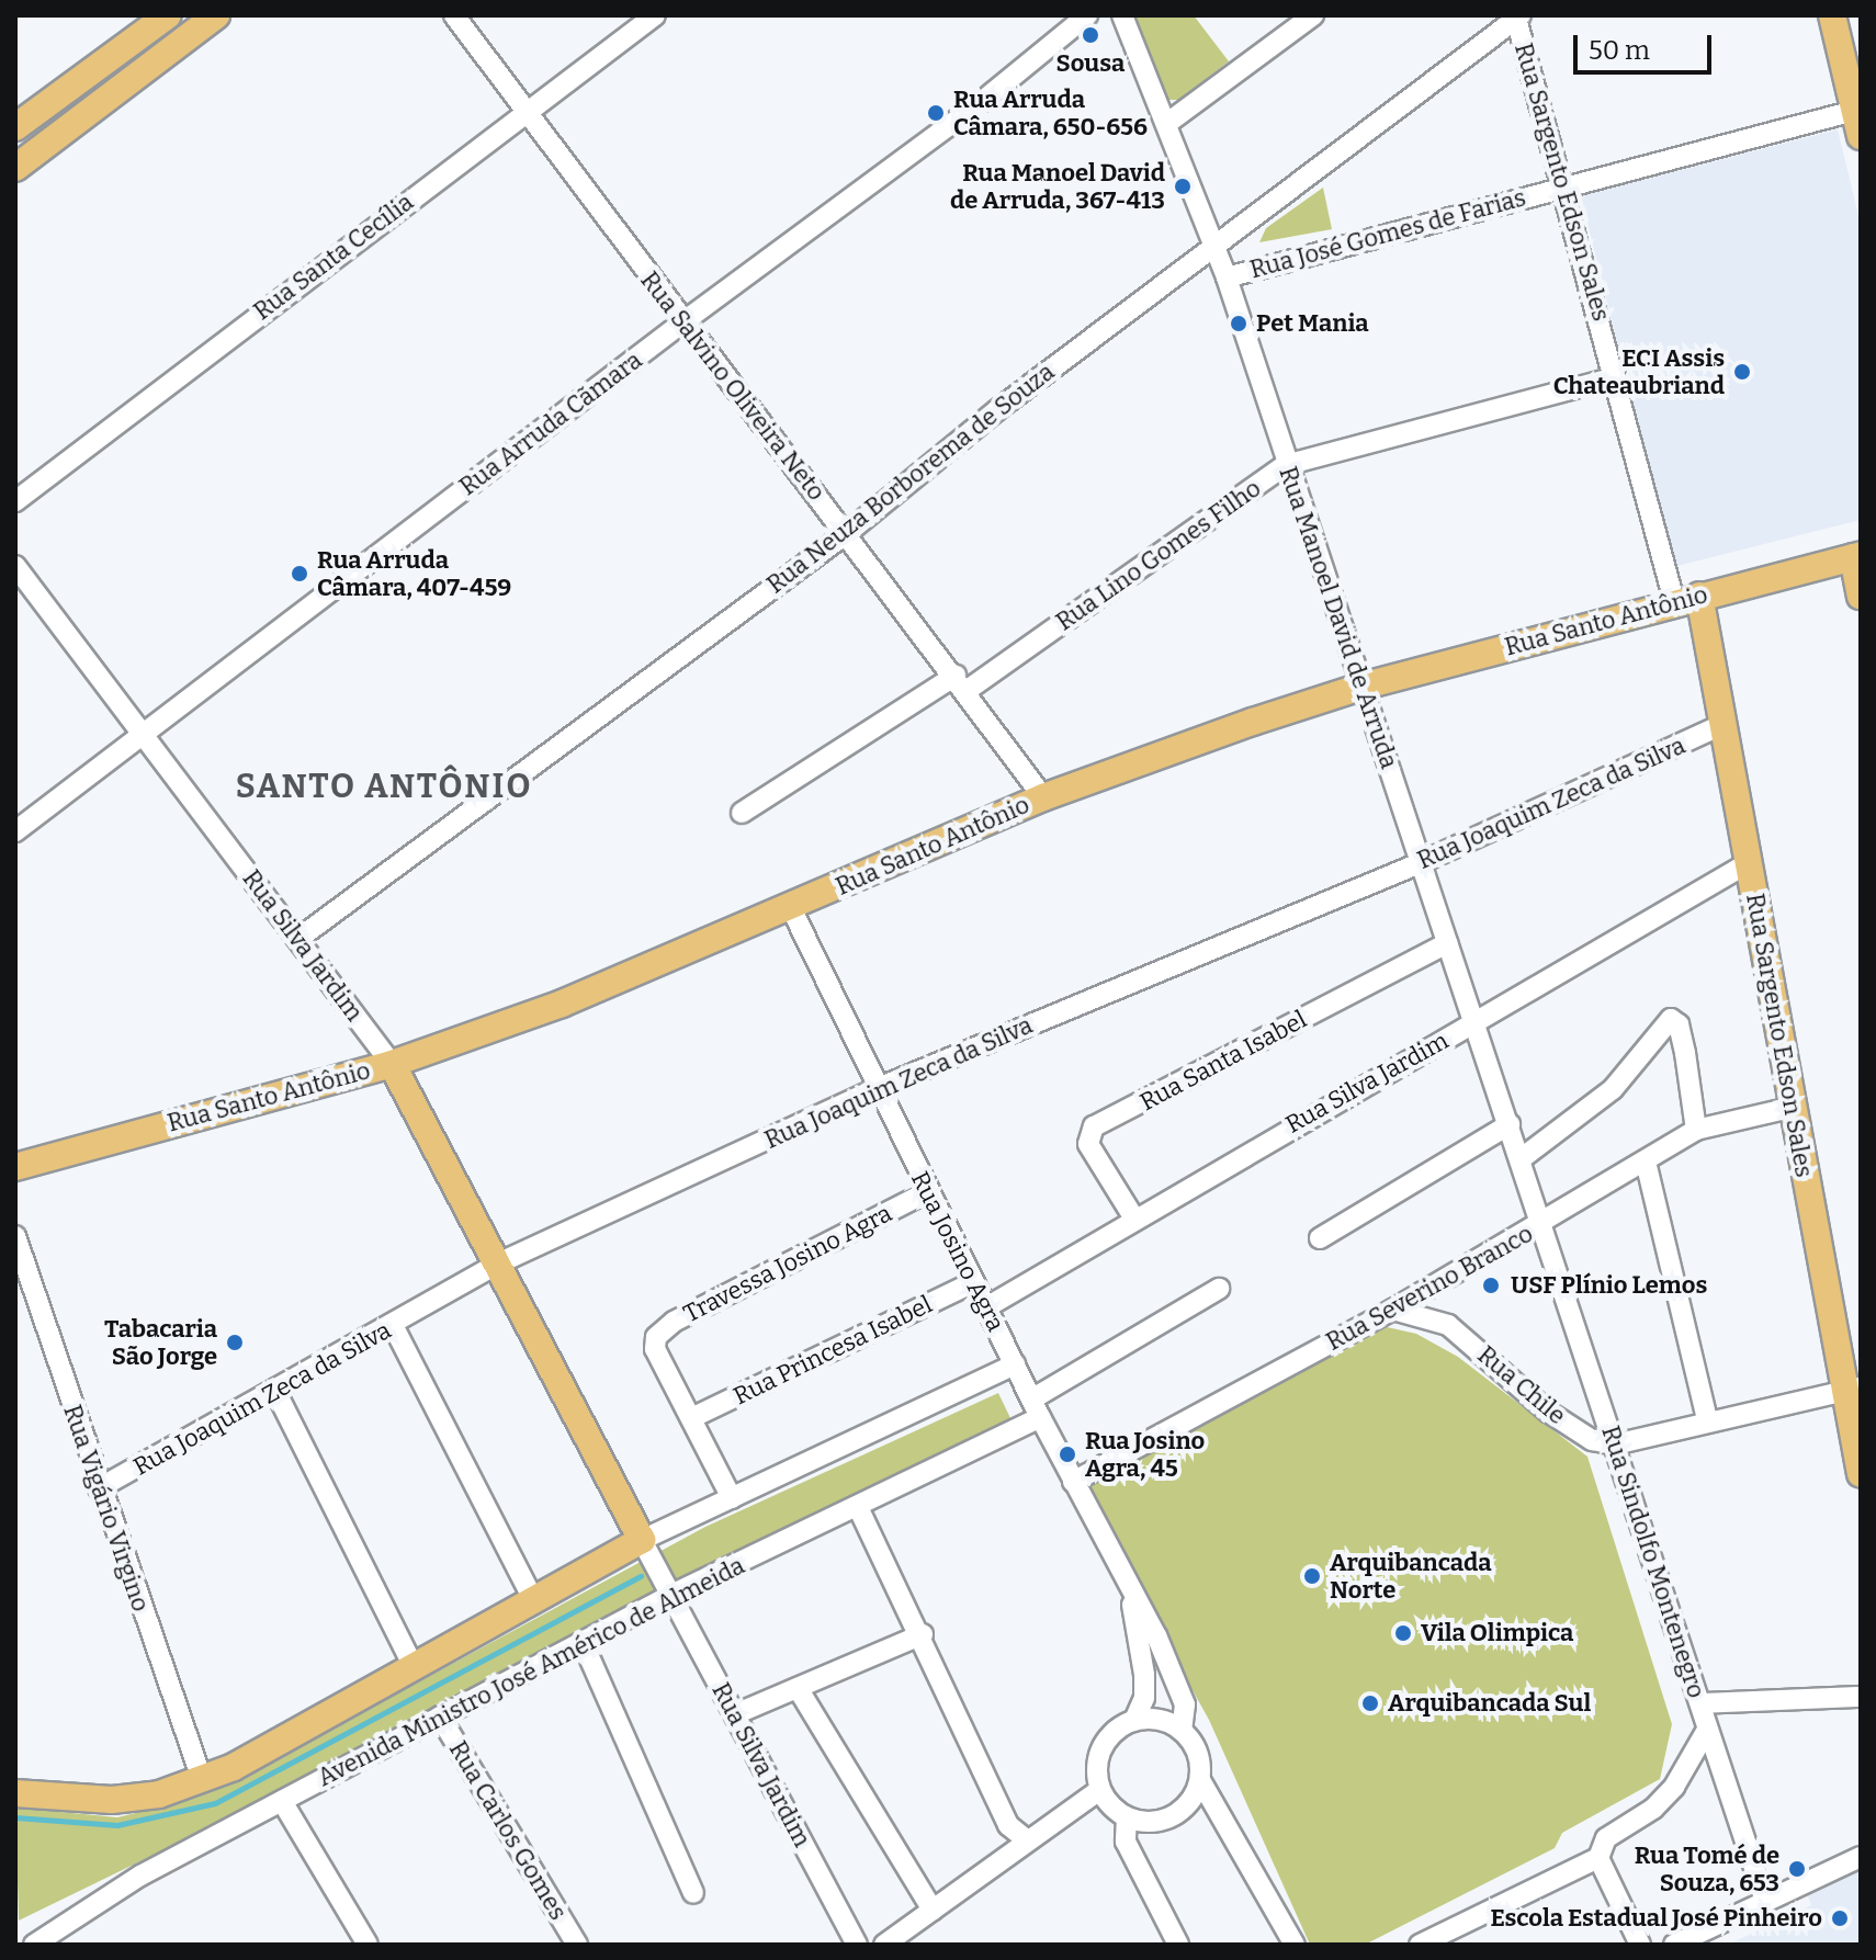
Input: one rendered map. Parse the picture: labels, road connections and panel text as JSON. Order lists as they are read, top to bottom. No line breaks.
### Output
{"streets":{"main road":["Rua Sargento Edson Sales","Rua Santo Antônio","Rua Silva Jardim"],"street":["Rua José Gomes de Farias","Rua Santa Cecília","Rua Salvino Oliveira Neto","Rua Arruda Cãmara","Rua Neuza Borborema de Souza","Rua Lino Gomes Filho","Rua Manoel David de Arruda","Rua Joaquim Zeca da Silva","Rua Santa Isabel","Rua Josino Agra","Travessa Josino Agra","Rua Severino Branco","Rua Princesa Isabel","Rua Chile","Rua Vigário Virgino","Rua Sindolfo Montenegro","Avenida Ministro José Américo de Almeida","Rua Carlos Gomes"]},"crossings":[["Rua Sargento Edson Sales","Rua José Gomes de Farias"],["Rua Sargento Edson Sales","Rua Neuza Borborema de Souza"],["Rua Sargento Edson Sales","Rua Lino Gomes Filho"],["Rua Sargento Edson Sales","Rua Santo Antônio"],["Rua Sargento Edson Sales","Rua Joaquim Zeca da Silva"],["Rua Sargento Edson Sales","Rua Silva Jardim"],["Rua Sargento Edson Sales","Rua Severino Branco"],["Rua José Gomes de Farias","Rua Manoel David de Arruda"],["Rua Santa Cecília","Rua Salvino Oliveira Neto"],["Rua Salvino Oliveira Neto","Rua Arruda Cãmara"],["Rua Salvino Oliveira Neto","Rua Neuza Borborema de Souza"],["Rua Salvino Oliveira Neto","Rua Lino Gomes Filho"],["Rua Salvino Oliveira Neto","Rua Santo Antônio"],["Rua Arruda Cãmara","Rua Silva Jardim"],["Rua Neuza Borborema de Souza","Rua Manoel David de Arruda"],["Rua Neuza Borborema de Souza","Rua Silva Jardim"],["Rua Lino Gomes Filho","Rua Manoel David de Arruda"],["Rua Manoel David de Arruda","Rua Santo Antônio"],["Rua Manoel David de Arruda","Rua Joaquim Zeca da Silva"],["Rua Manoel David de Arruda","Rua Silva Jardim"],["Rua Manoel David de Arruda","Rua Santa Isabel"],["Rua Manoel David de Arruda","Rua Severino Branco"],["Rua Manoel David de Arruda","Rua Sindolfo Montenegro"],["Rua Santo Antônio","Rua Silva Jardim"],["Rua Santo Antônio","Rua Josino Agra"],["Rua Joaquim Zeca da Silva","Rua Silva Jardim"],["Rua Joaquim Zeca da Silva","Rua Josino Agra"],["Rua Joaquim Zeca da Silva","Rua Vigário Virgino"],["Rua Silva Jardim","Rua Santa Isabel"],["Rua Silva Jardim","Rua Josino Agra"],["Rua Silva Jardim","Avenida Ministro José Américo de Almeida"],["Rua Josino Agra","Travessa Josino Agra"],["Rua Josino Agra","Rua Severino Branco"],["Rua Josino Agra","Rua Princesa Isabel"],["Rua Josino Agra","Avenida Ministro José Américo de Almeida"],["Travessa Josino Agra","Rua Princesa Isabel"],["Rua Severino Branco","Rua Chile"],["Rua Severino Branco","Rua Sindolfo Montenegro"],["Rua Chile","Rua Sindolfo Montenegro"],["Avenida Ministro José Américo de Almeida","Rua Carlos Gomes"]],"districts":["SANTO ANTÔNIO"],"places":["Sousa","Rua Arruda Câmara, 650-656","Rua Manoel David de Arruda, 367-413","Pet Mania","ECI Assis Chateaubriand","Rua Arruda Câmara, 407-459","USF Plínio Lemos","Tabacaria São Jorge","Rua Josino Agra, 45","Arquibancada Norte","Vila Olimpica","Arquibancada Sul","Rua Tomé de Souza, 653","Escola Estadual José Pinheiro"],"scale_bar":"50 m"}
